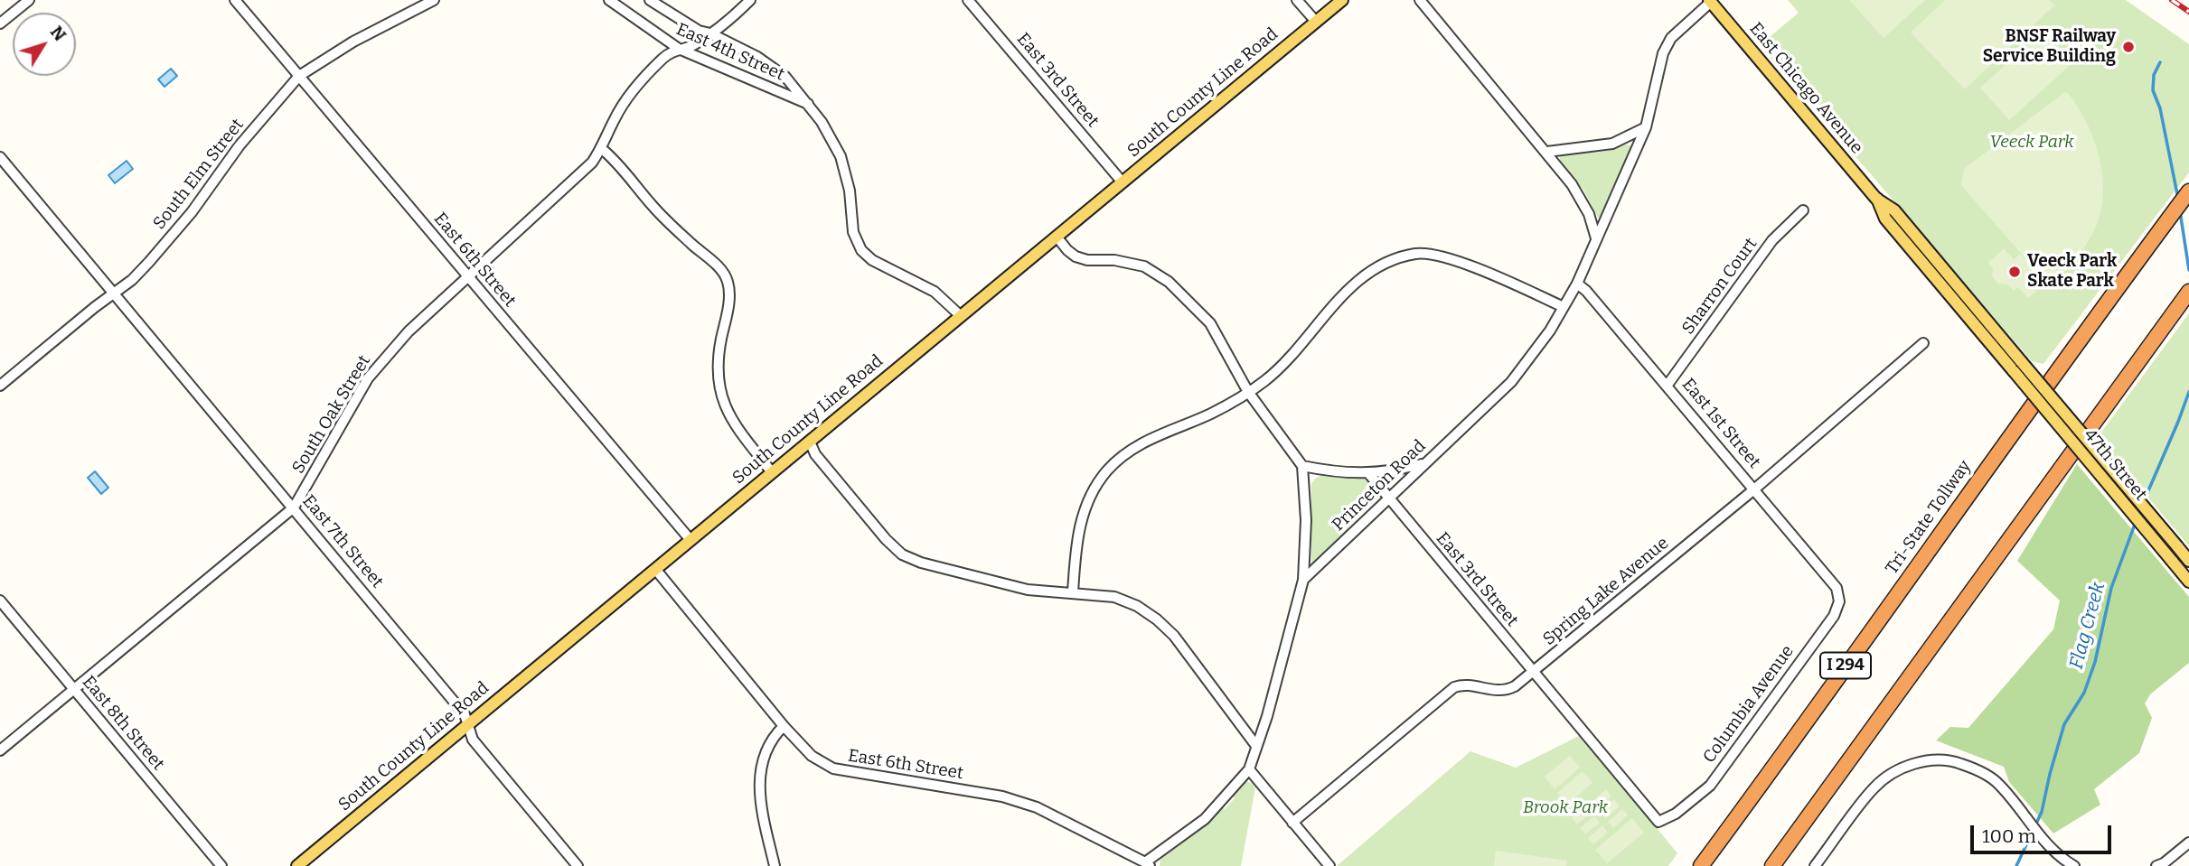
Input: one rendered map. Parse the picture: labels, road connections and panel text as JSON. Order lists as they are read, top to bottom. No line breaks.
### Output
{"streets":{"highway":["Tri-State Tollway","I 294"],"main road":["East Chicago Avenue","South County Line Road","47th Street"],"street":["East 4th Street","East 3rd Street","South Elm Street","East 6th Street","Sharron Court","South Oak Street","East 1st Street","Princeton Road","East 7th Street","Spring Lake Avenue","Columbia Avenue","East 8th Street"]},"crossings":[["East 4th Street","South County Line Road"],["East 4th Street","South Oak Street"],["East 3rd Street","South County Line Road"],["East 3rd Street","Princeton Road"],["East 3rd Street","Spring Lake Avenue"],["East 3rd Street","Columbia Avenue"],["East Chicago Avenue","47th Street"],["East Chicago Avenue","Princeton Road"],["South County Line Road","East 6th Street"],["South County Line Road","East 7th Street"],["South Elm Street","East 6th Street"],["South Elm Street","East 7th Street"],["East 6th Street","South Oak Street"],["Sharron Court","East 1st Street"],["South Oak Street","East 7th Street"],["South Oak Street","East 8th Street"],["East 1st Street","Princeton Road"],["East 1st Street","Spring Lake Avenue"],["East 1st Street","Columbia Avenue"]],"water":["Flag Creek"],"parks":["Veeck Park","Brook Park"],"places":["BNSF Railway Service Building","Veeck Park Skate Park"],"scale_bar":"100 m","north":"top right"}
